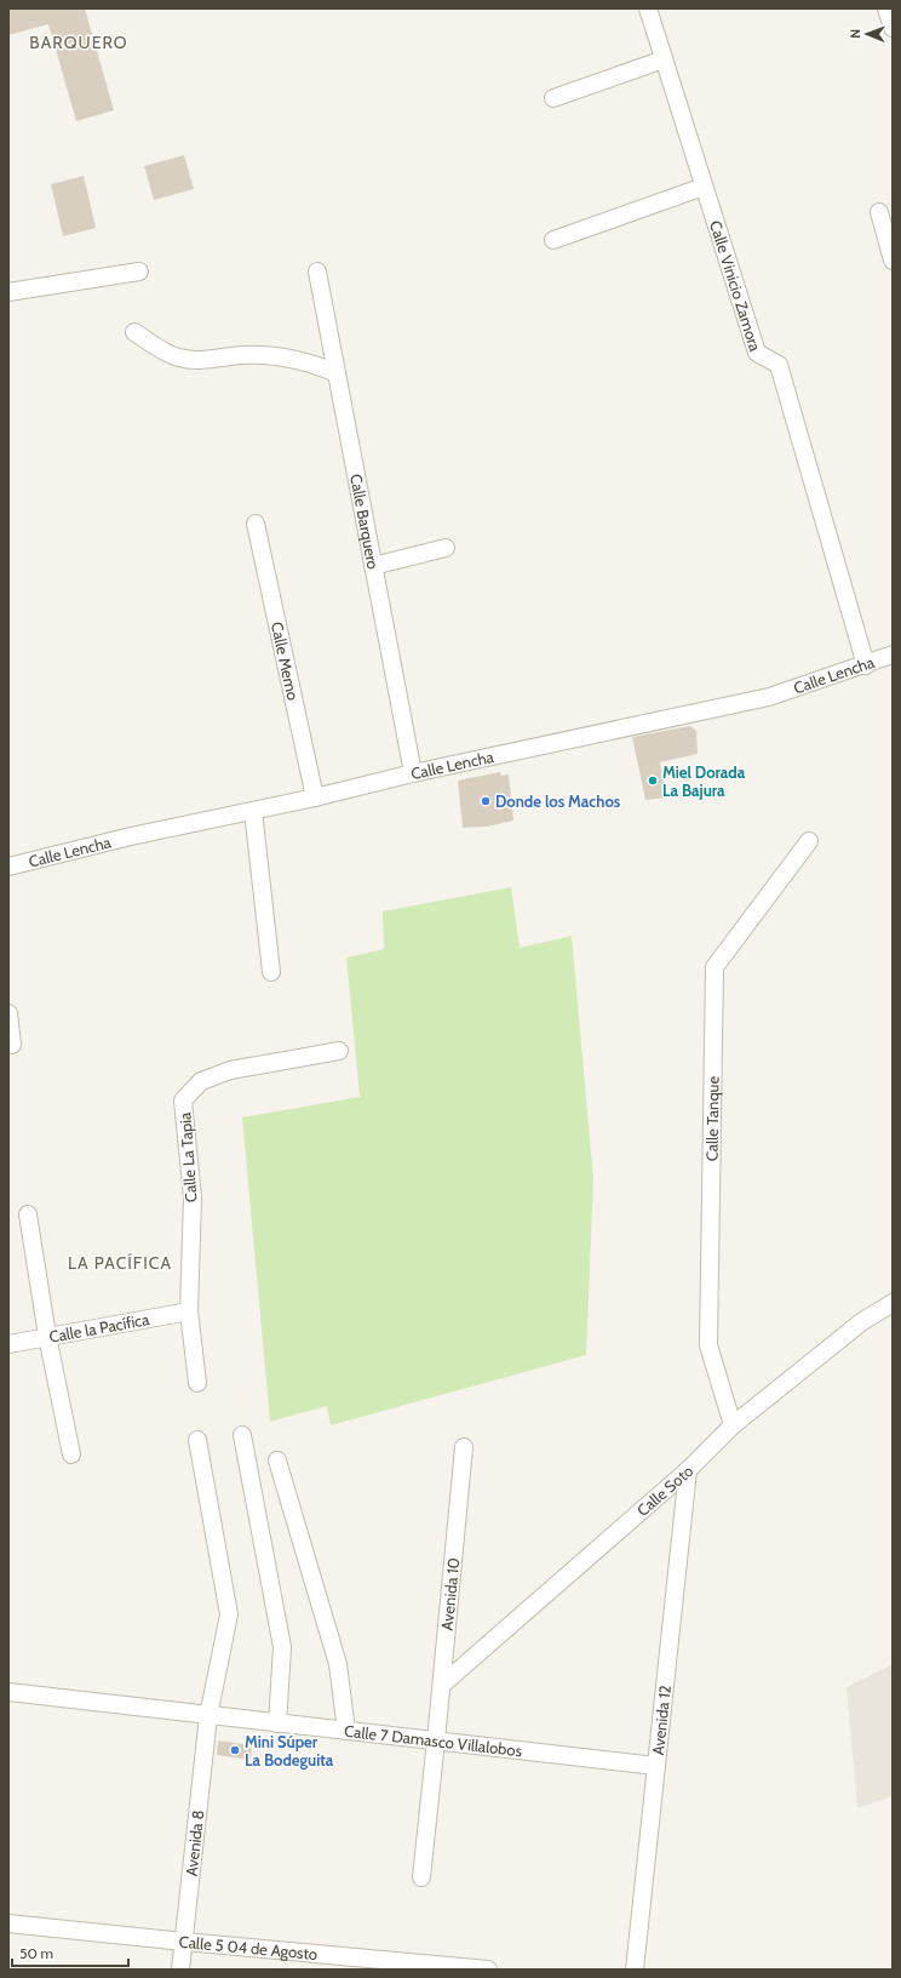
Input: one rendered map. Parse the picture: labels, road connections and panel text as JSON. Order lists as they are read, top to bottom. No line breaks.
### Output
{"streets":{"street":["Calle Vinicio Zamora","Calle Barquero","Calle Memo","Calle Lencha","Calle Tanque","Calle La Tapia","Calle la Pacífica","Calle Soto","Avenida 10","Avenida 12","Calle 7 Damasco Villalobos","Avenida 8","Calle 5 04 de Agosto"]},"crossings":[["Calle Vinicio Zamora","Calle Lencha"],["Calle Barquero","Calle Lencha"],["Calle Memo","Calle Lencha"],["Calle Tanque","Calle Soto"],["Calle La Tapia","Calle la Pacífica"],["Calle Soto","Avenida 10"],["Calle Soto","Avenida 12"],["Avenida 10","Calle 7 Damasco Villalobos"],["Avenida 12","Calle 7 Damasco Villalobos"],["Calle 7 Damasco Villalobos","Avenida 8"],["Avenida 8","Calle 5 04 de Agosto"]],"districts":["BARQUERO","LA PACÍFICA"],"places":["Miel Dorada La Bajura","Donde los Machos","Mini Súper La Bodeguita"],"scale_bar":"50 m","north":"left"}
